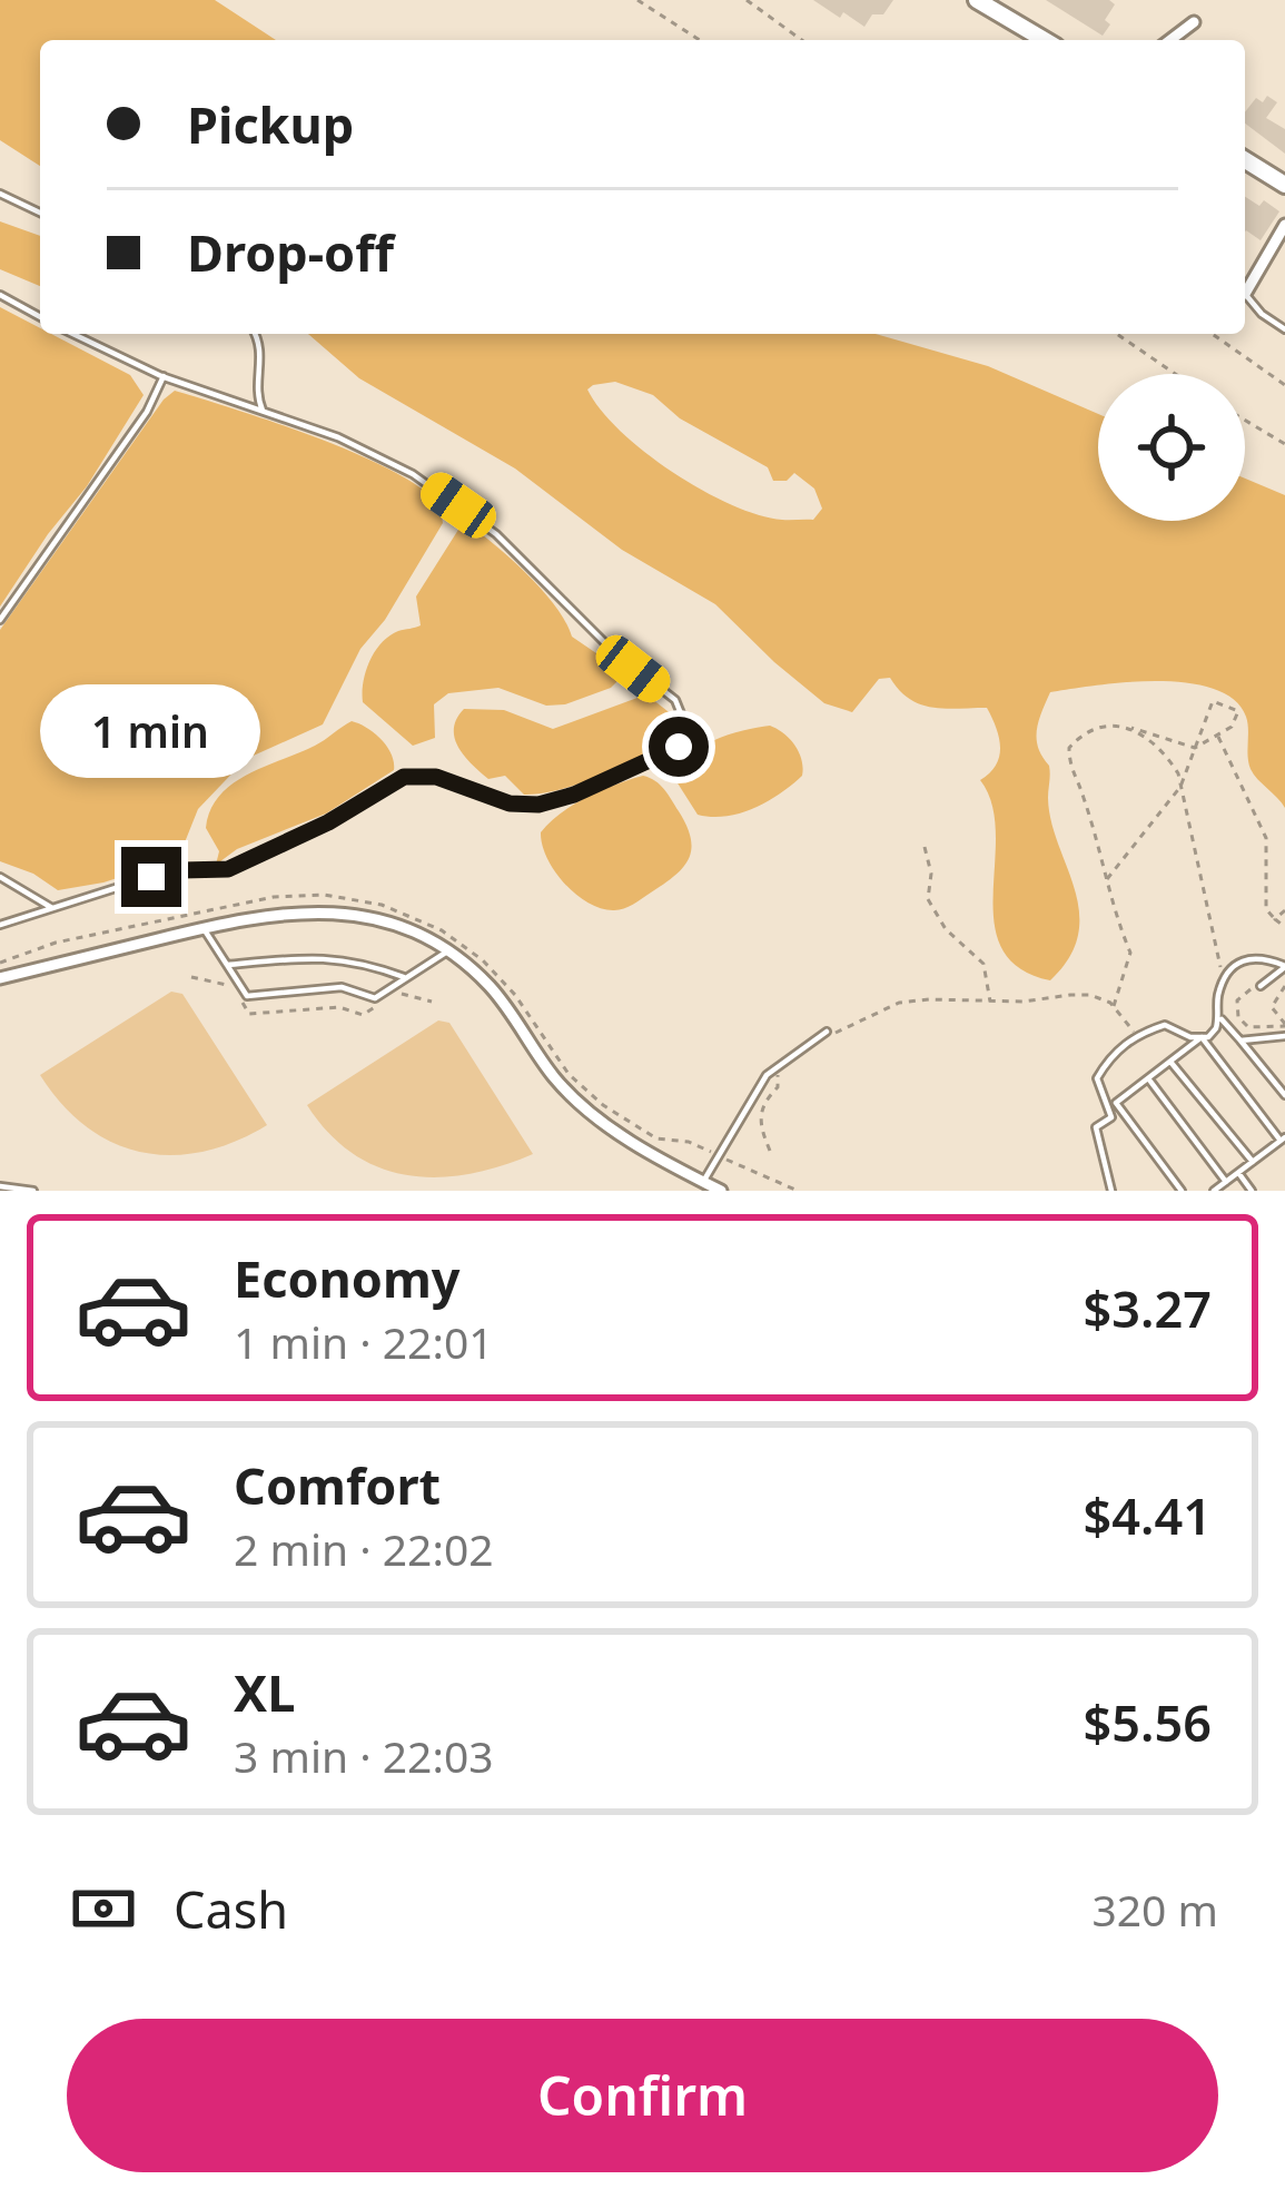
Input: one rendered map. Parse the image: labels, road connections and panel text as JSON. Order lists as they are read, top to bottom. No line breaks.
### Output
{"page":{"banner":["Pickup","Drop-off"],"bubble":"1 min","list":[{"name":"Economy","note":"1 min · 22:01","value":"$3.27"},{"name":"Comfort","note":"2 min · 22:02","value":"$4.41"},{"name":"XL","note":"3 min · 22:03","value":"$5.56"}],"pay":["Cash","320 m"],"buttons":"Confirm"}}
